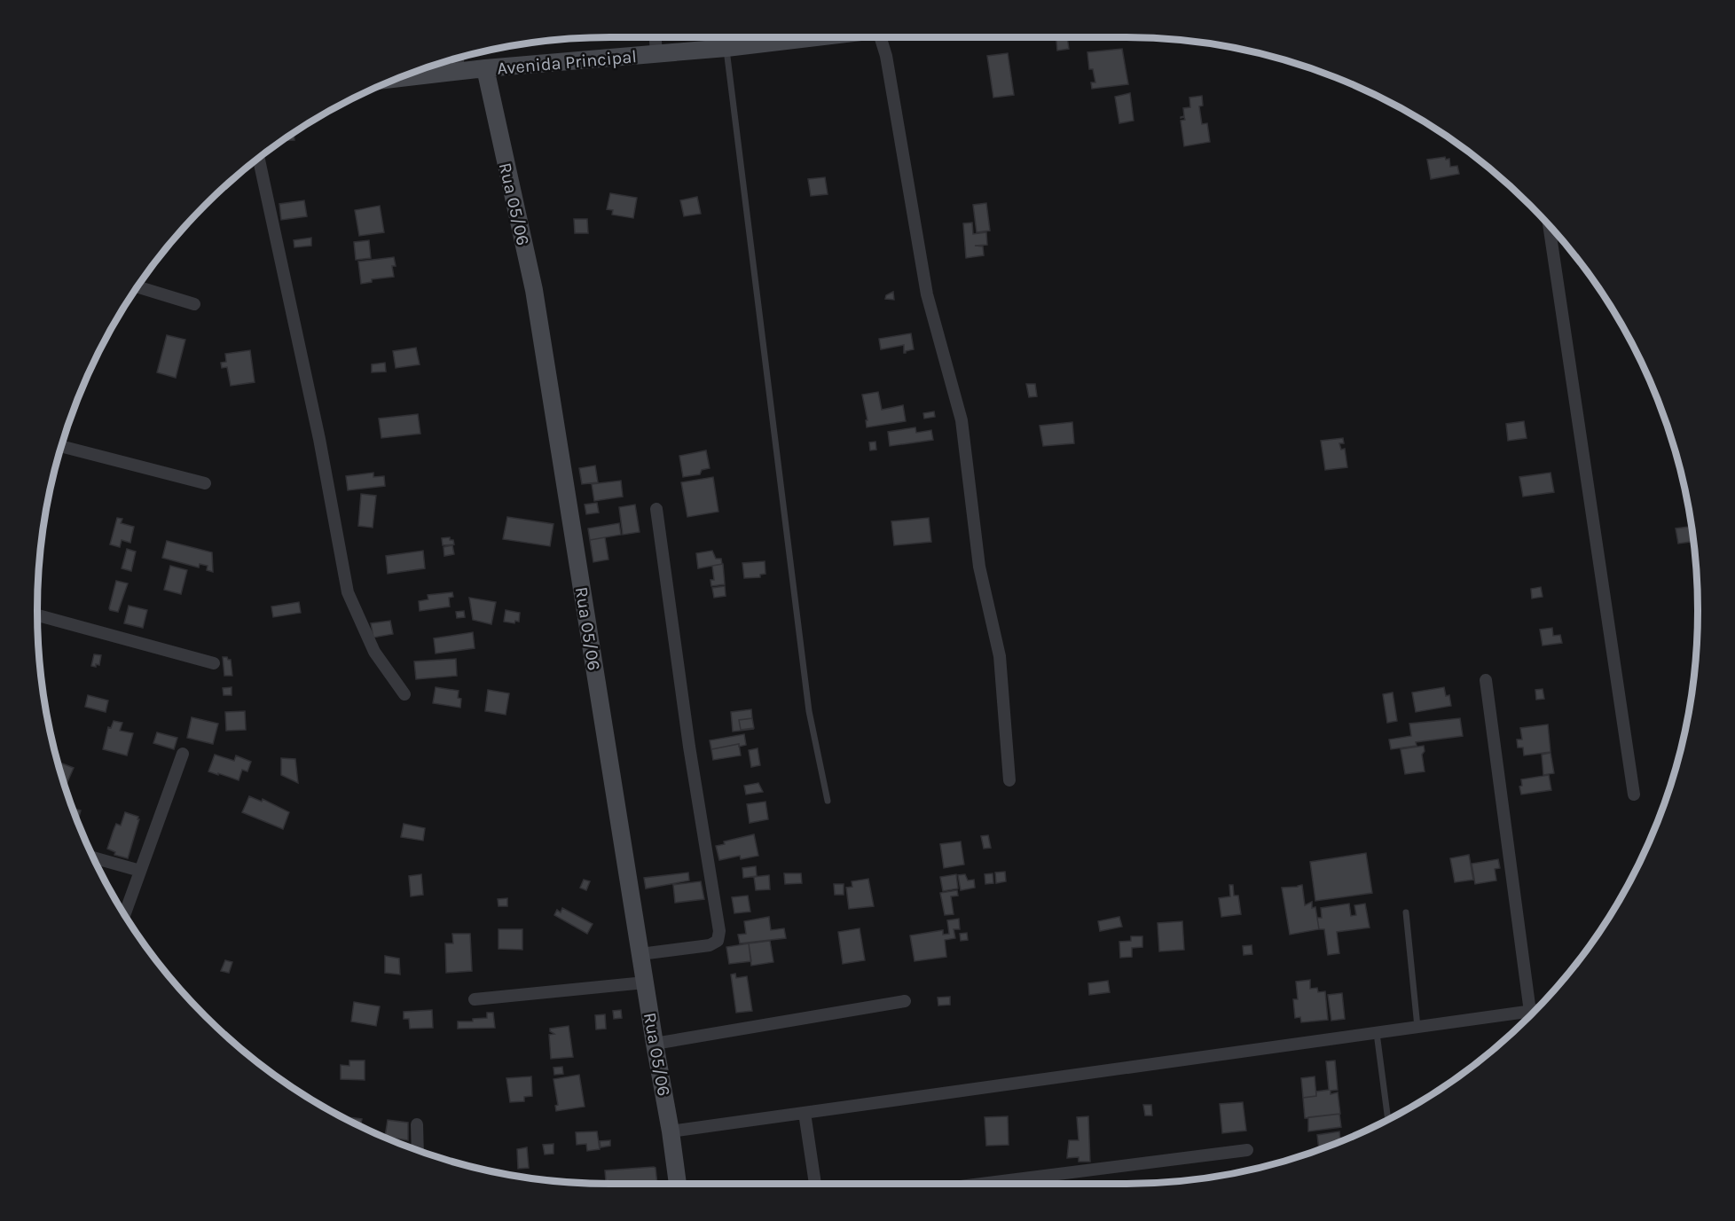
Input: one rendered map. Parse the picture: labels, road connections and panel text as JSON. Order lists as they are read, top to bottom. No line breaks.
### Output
{"streets":{"street":["Avenida Principal","Rua 05/06"]},"crossings":[["Avenida Principal","Rua 05/06"]]}
